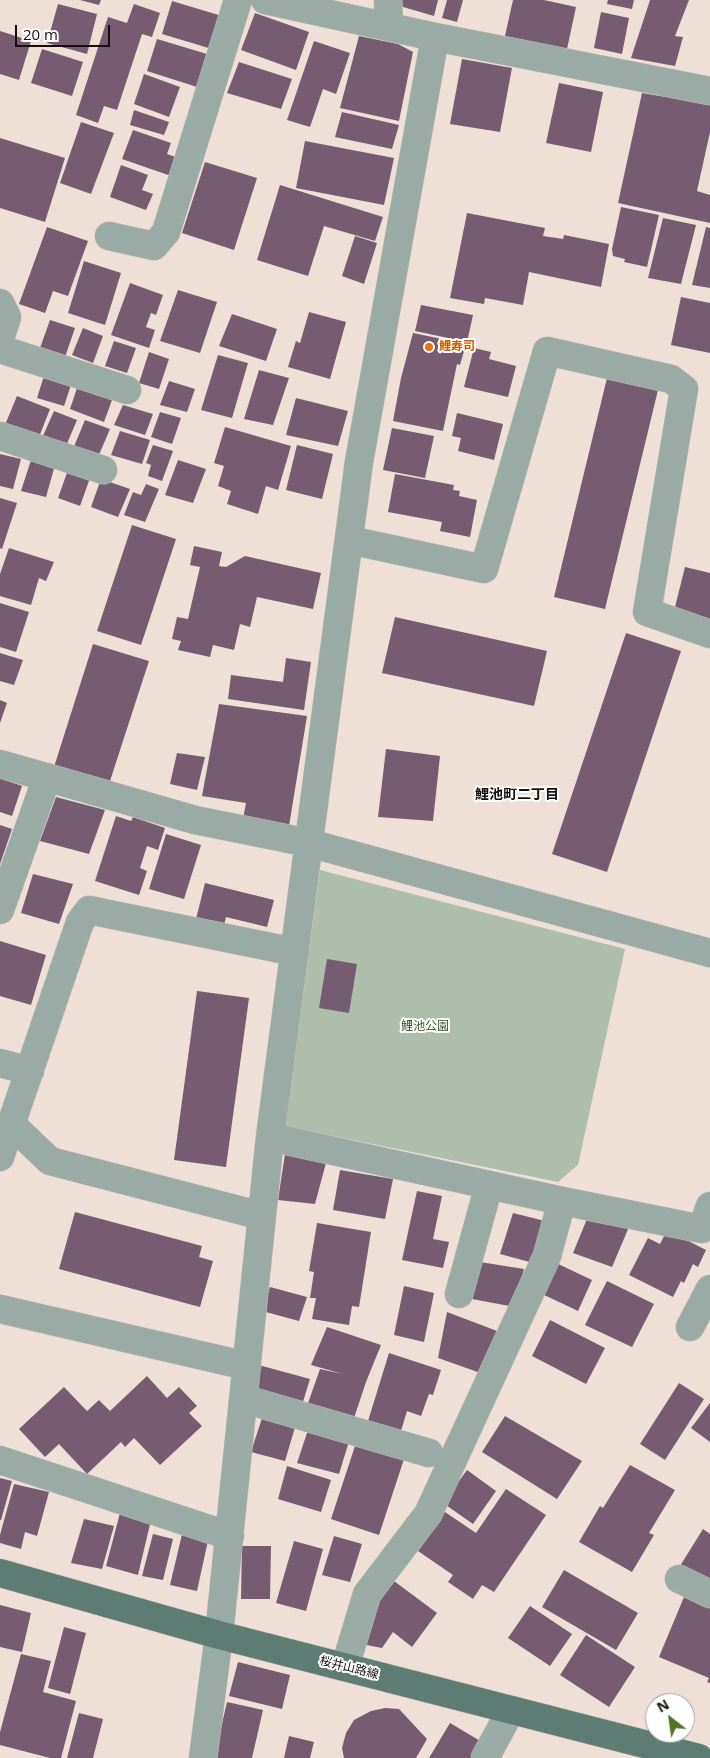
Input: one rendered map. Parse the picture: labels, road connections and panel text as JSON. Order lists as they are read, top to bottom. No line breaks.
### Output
{"streets":{"main road":["桜井山路線"]},"districts":["鯉池町二丁目"],"parks":["鯉池公園"],"places":["鯉寿司"],"scale_bar":"20 m","north":"top left"}
